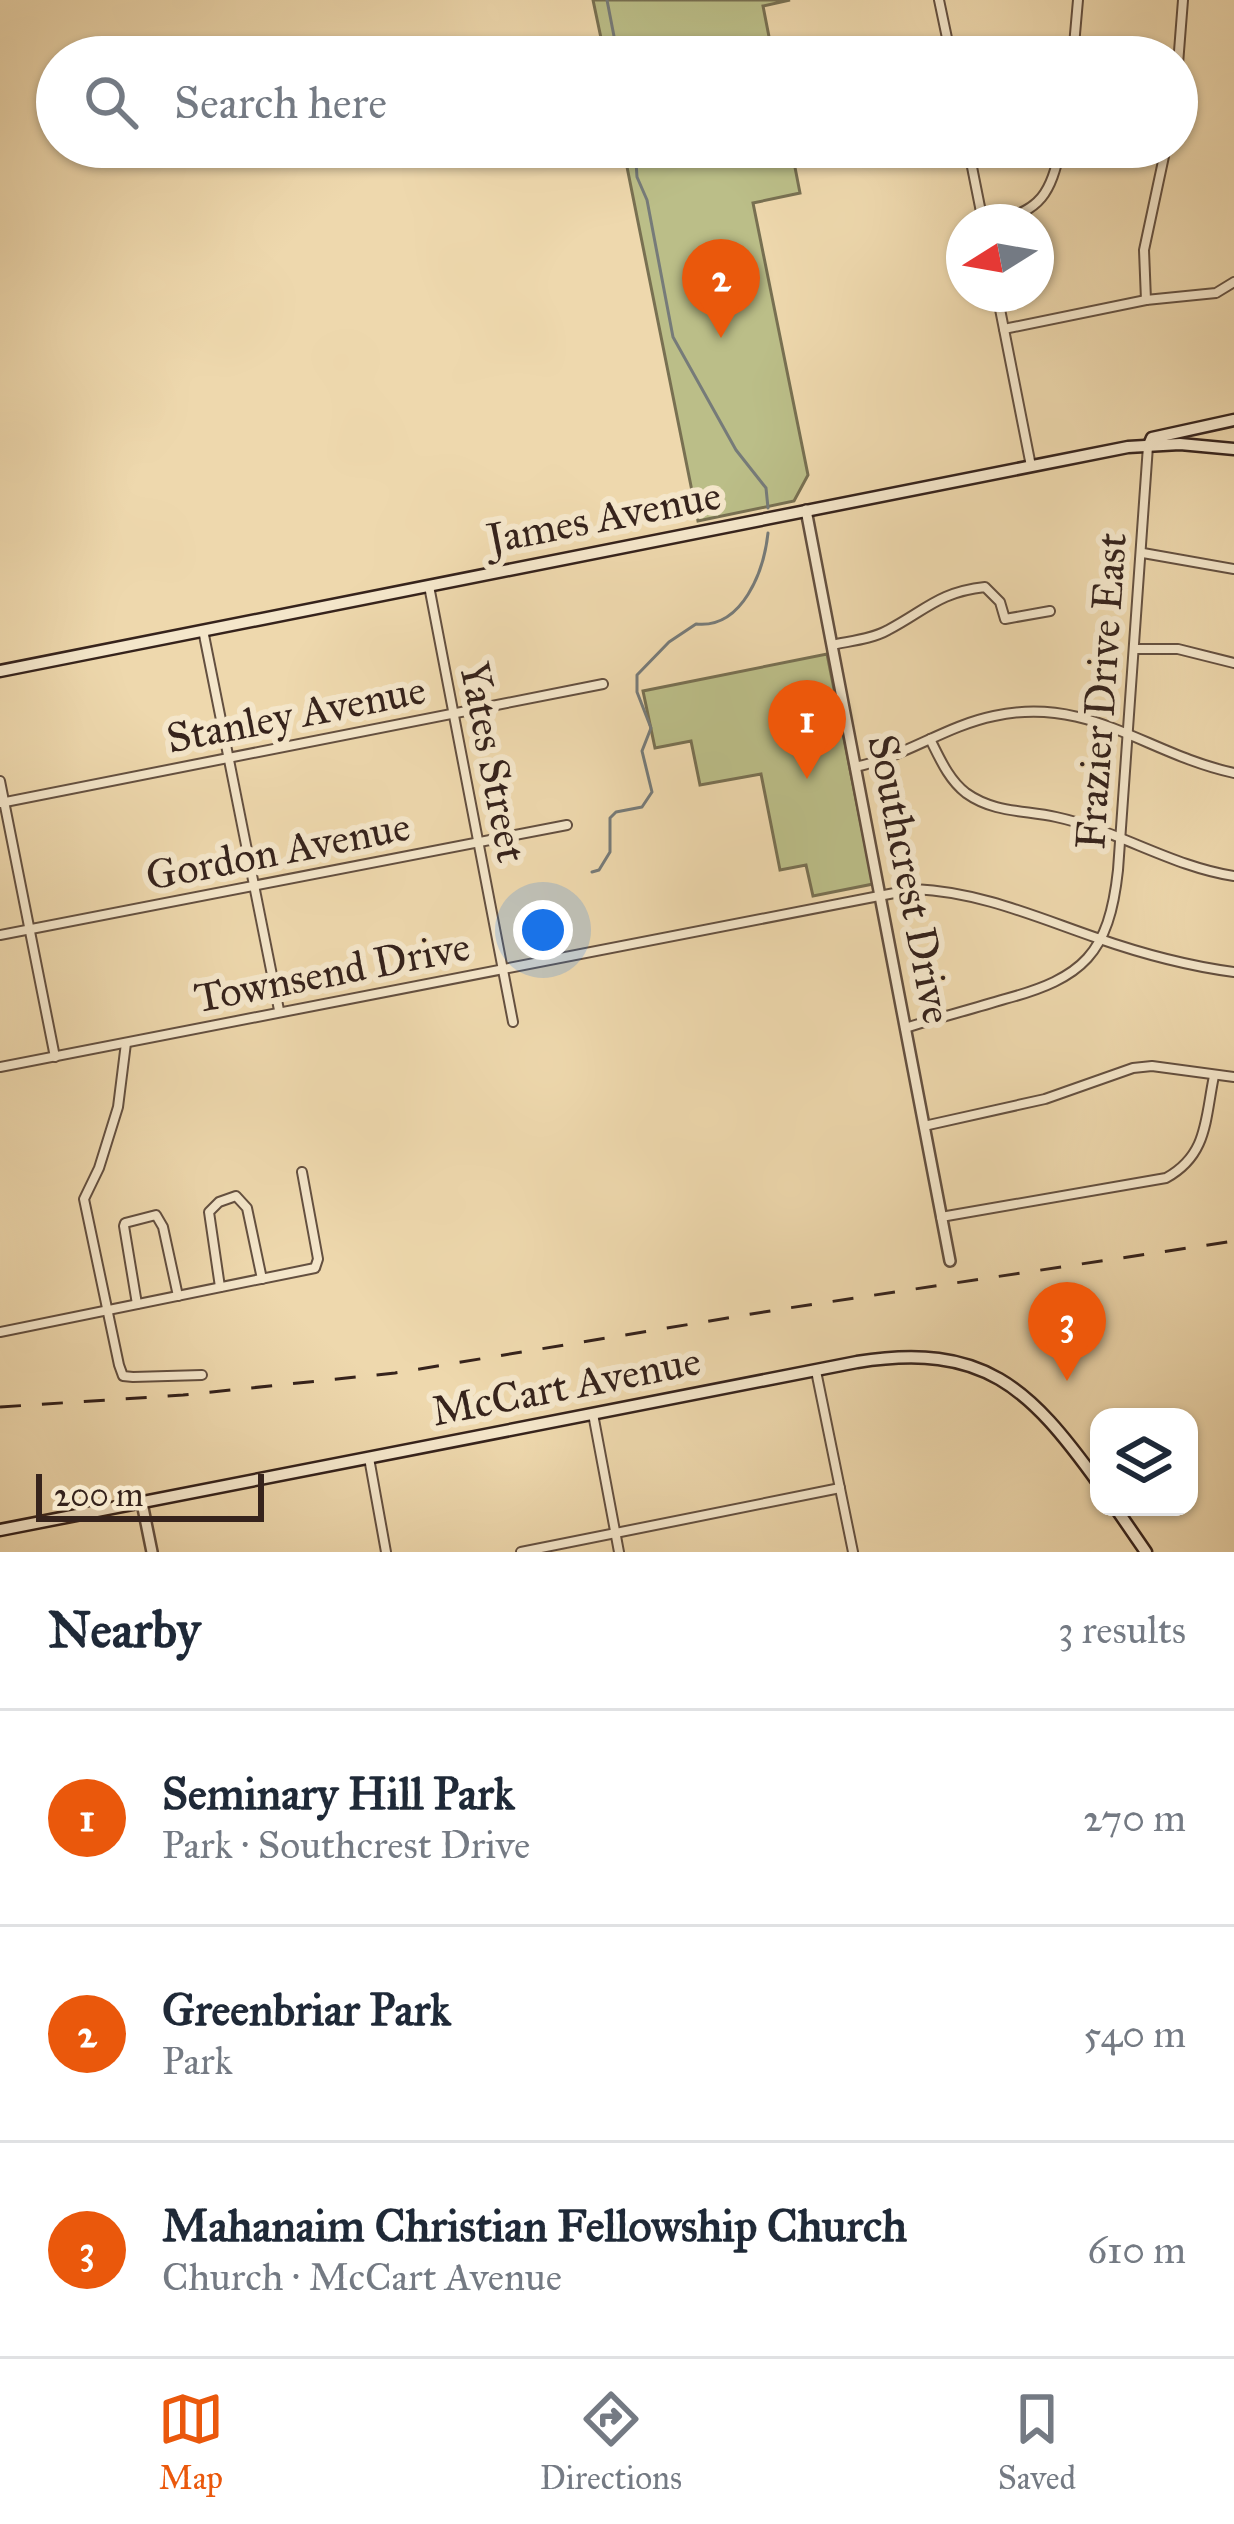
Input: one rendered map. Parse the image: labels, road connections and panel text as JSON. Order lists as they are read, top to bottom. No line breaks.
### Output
{"streets":{"main road":["James Avenue","McCart Avenue"],"street":["Frazier Drive East","Stanley Avenue","Yates Street","Gordon Avenue","Southcrest Drive","Townsend Drive"]},"crossings":[["James Avenue","Frazier Drive East"],["James Avenue","Yates Street"],["James Avenue","Southcrest Drive"],["Frazier Drive East","Townsend Drive"],["Stanley Avenue","Yates Street"],["Yates Street","Gordon Avenue"],["Yates Street","Townsend Drive"],["Southcrest Drive","Townsend Drive"]],"scale_bar":"200 m","north":"left","page":{"search":"Search here","pins":["2","1","3"],"scale":"200 m","heading":["Nearby","3 results"],"list":[{"mark":"1","name":"Seminary Hill Park","note":"Park · Southcrest Drive","value":"270 m"},{"mark":"2","name":"Greenbriar Park","note":"Park","value":"540 m"},{"mark":"3","name":"Mahanaim Christian Fellowship Church","note":"Church · McCart Avenue","value":"610 m"}],"nav":["Map","Directions","Saved"]}}
